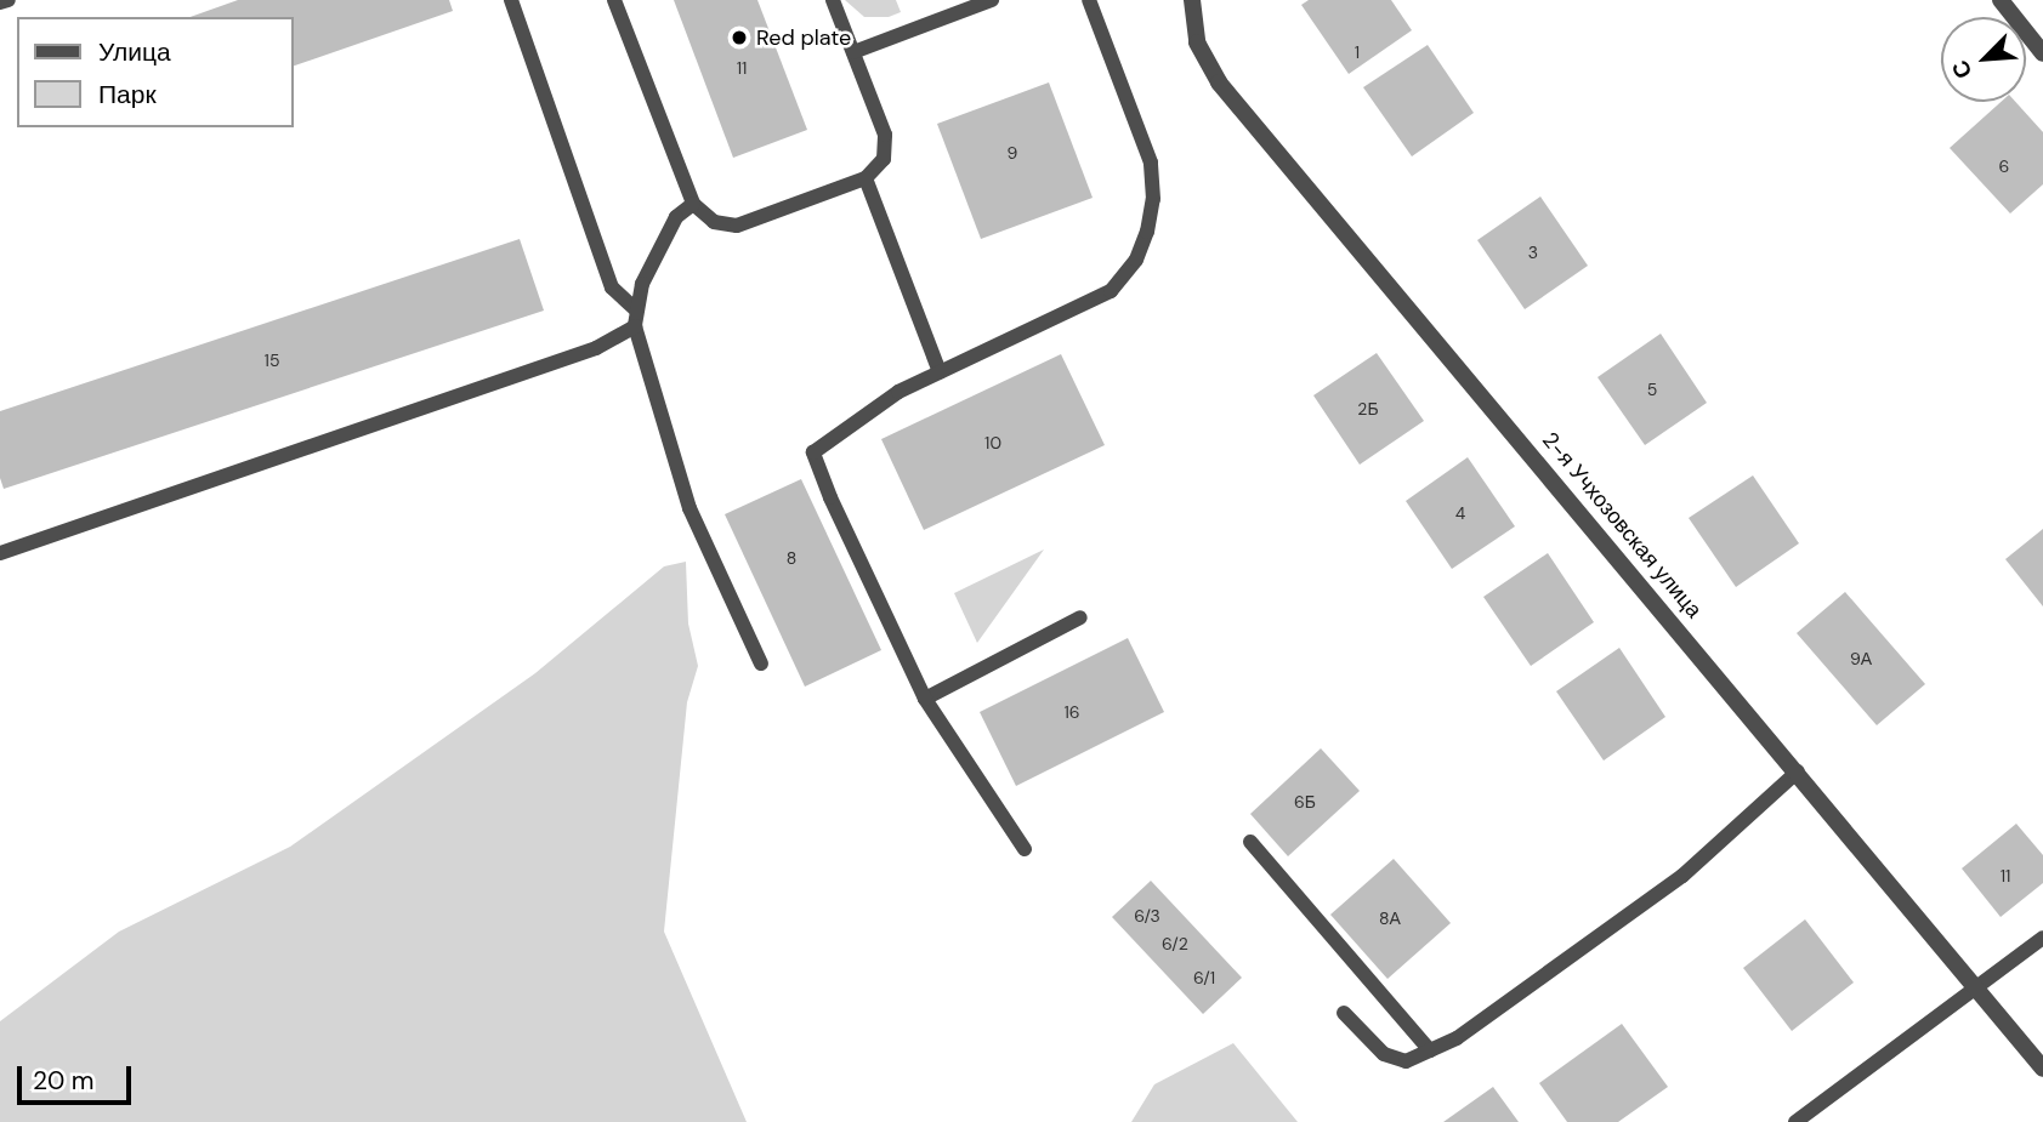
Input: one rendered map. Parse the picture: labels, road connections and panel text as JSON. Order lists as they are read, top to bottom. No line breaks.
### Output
{"streets":{"street":["2-я Учхозовская улица"]},"places":["Red plate"],"house_numbers":["1","11","9","6","3","15","5","2Б","10","4","8","9А","16","6Б","11","6/3","8А","6/2","6/1"],"legend":["Улица","Парк"],"scale_bar":"20 m","north":"bottom left"}
